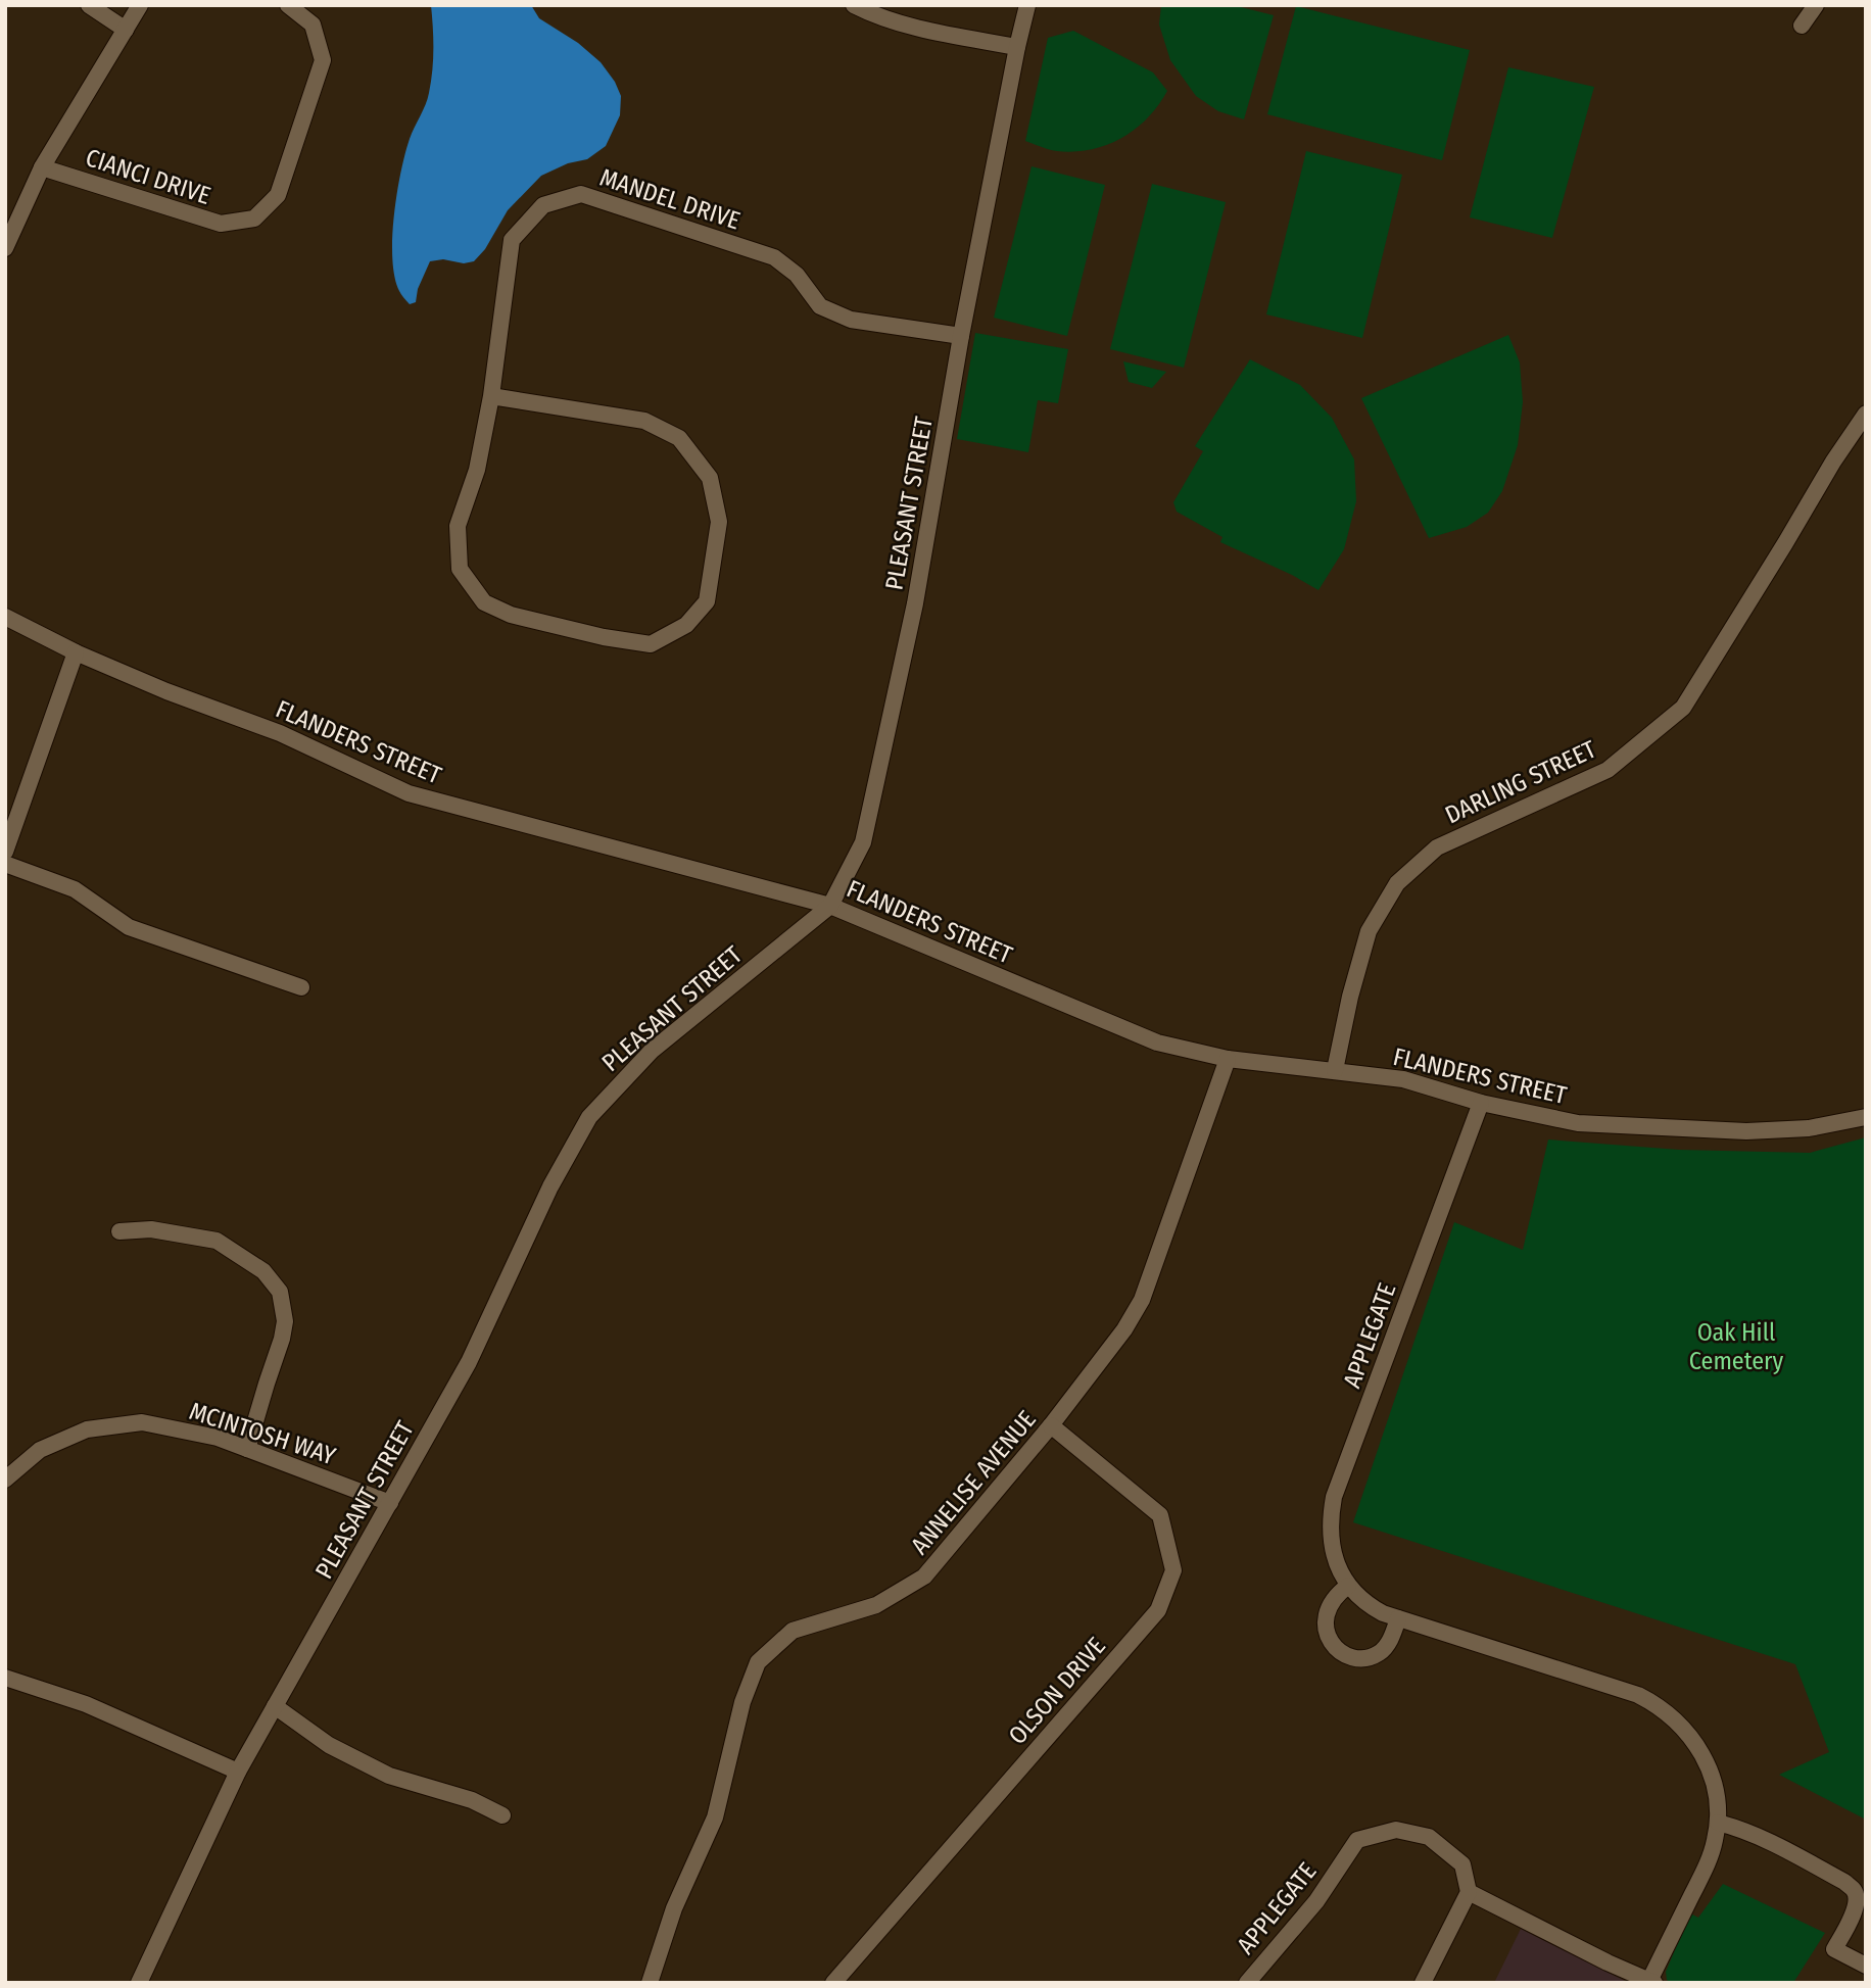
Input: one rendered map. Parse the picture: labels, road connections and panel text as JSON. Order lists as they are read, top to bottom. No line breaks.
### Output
{"streets":{"street":["CIANCI DRIVE","MANDEL DRIVE","PLEASANT STREET","FLANDERS STREET","DARLING STREET","APPLEGATE","MCINTOSH WAY","ANNELISE AVENUE","OLSON DRIVE"]},"crossings":[["MANDEL DRIVE","PLEASANT STREET"],["PLEASANT STREET","FLANDERS STREET"],["PLEASANT STREET","MCINTOSH WAY"],["FLANDERS STREET","DARLING STREET"],["FLANDERS STREET","APPLEGATE"],["FLANDERS STREET","ANNELISE AVENUE"],["ANNELISE AVENUE","OLSON DRIVE"]],"parks":["Oak Hill Cemetery"]}
